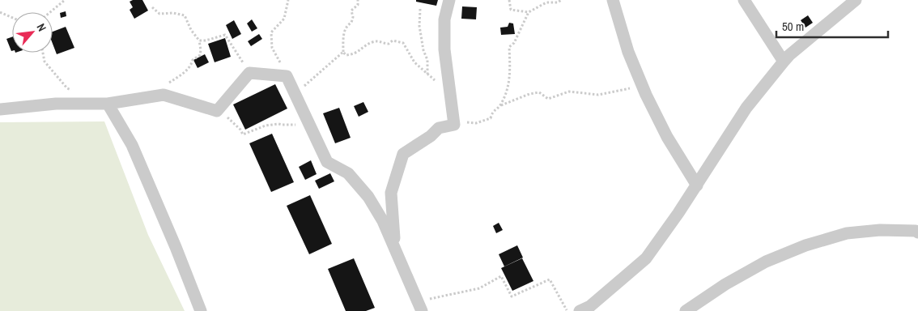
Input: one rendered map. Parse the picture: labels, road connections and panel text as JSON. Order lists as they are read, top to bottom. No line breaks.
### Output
{"scale_bar":"50 m","north":"top right"}
